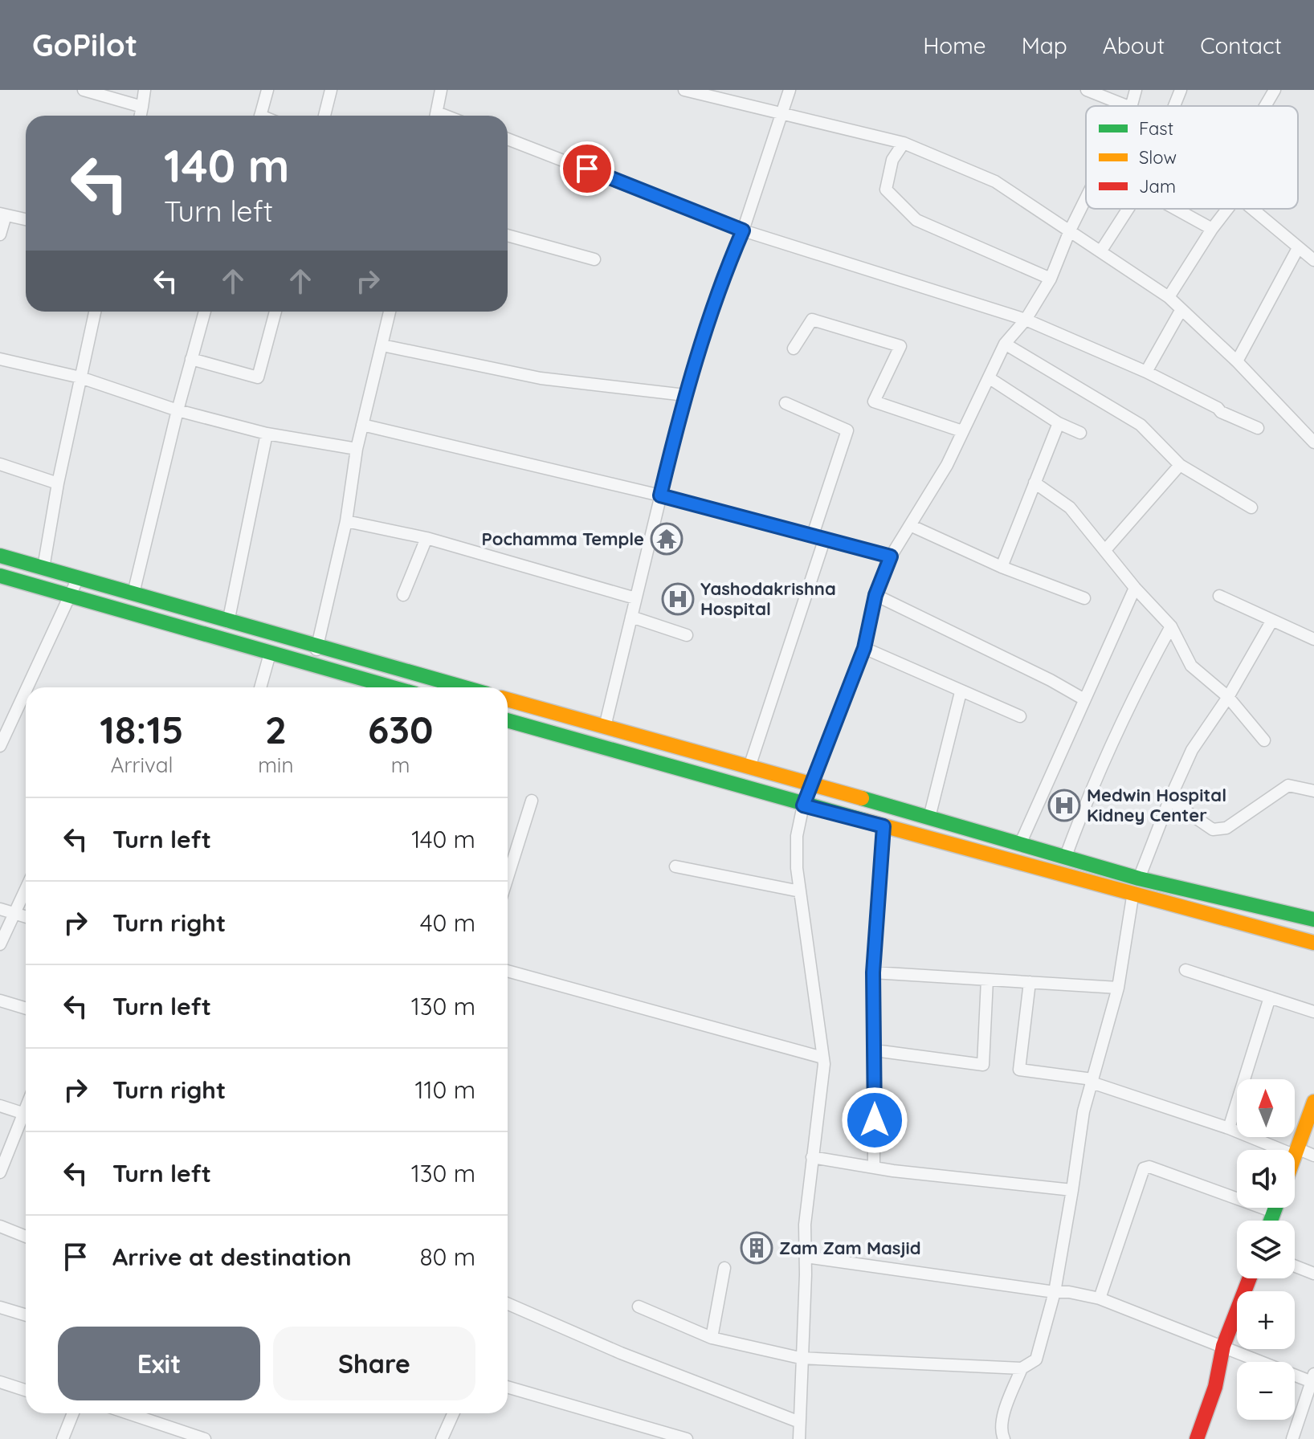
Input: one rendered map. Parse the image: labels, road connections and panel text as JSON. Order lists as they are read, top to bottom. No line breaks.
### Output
{"places":{"temple":["Pochamma Temple"],"hospital":["Yashodakrishna Hospital","Medwin Hospital Kidney Center"],"building":["Zam Zam Masjid"]},"legend":["Fast","Slow","Jam"],"north":"top","page":{"header":"GoPilot","nav":["Home","Map","About","Contact"],"turn":["140 m","Turn left"],"eta":["18:15","Arrival","2","min","630","m"],"list":[{"name":"Turn left","value":"140 m"},{"name":"Turn right","value":"40 m"},{"name":"Turn left","value":"130 m"},{"name":"Turn right","value":"110 m"},{"name":"Turn left","value":"130 m"},{"name":"Arrive at destination","value":"80 m"}],"map_buttons":["+","−"],"buttons":["Exit","Share"]}}
